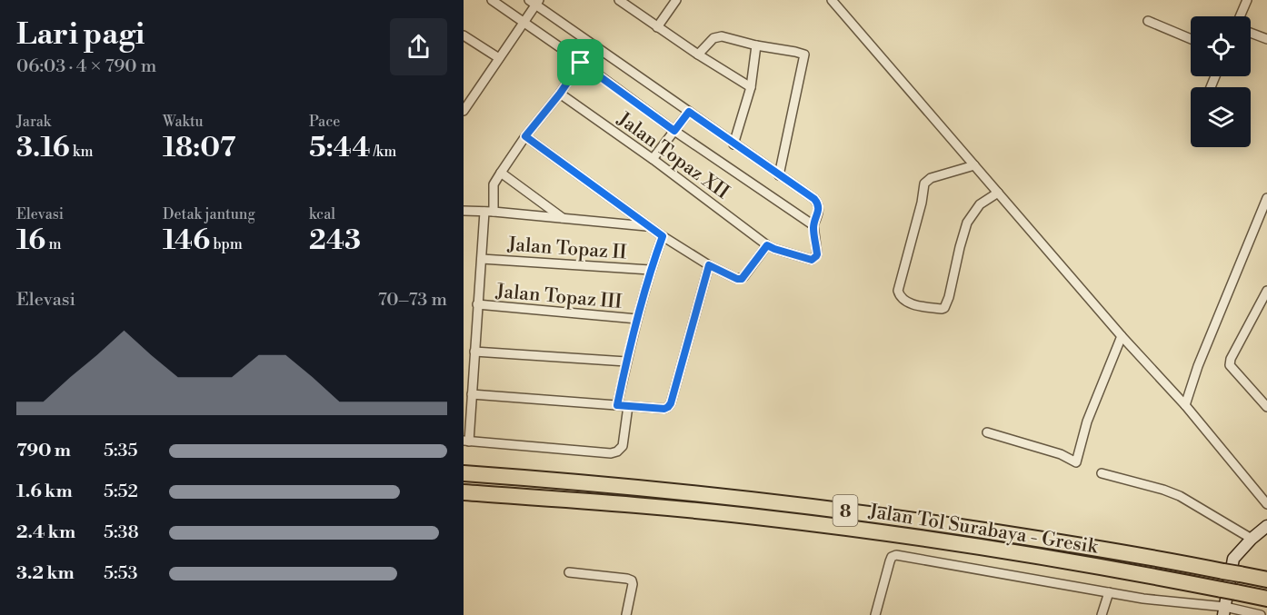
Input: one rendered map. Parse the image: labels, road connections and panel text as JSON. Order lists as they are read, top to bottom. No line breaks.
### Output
{"streets":{"highway":["8","Jalan Tol Surabaya - Gresik"],"street":["Jalan Topaz XII","Jalan Topaz II","Jalan Topaz III"]},"page":{"heading":["Lari pagi","06:03 · 4 × 790 m"],"stats":[["Jarak","3.16 km"],["Waktu","18:07"],["Pace","5:44 /km"],["Elevasi","16 m"],["Detak jantung","146 bpm"],["kcal","243"]],"chart":["Elevasi","70–73 m"],"list":[{"name":"790 m","note":"5:35"},{"name":"1.6 km","note":"5:52"},{"name":"2.4 km","note":"5:38"},{"name":"3.2 km","note":"5:53"}]}}
